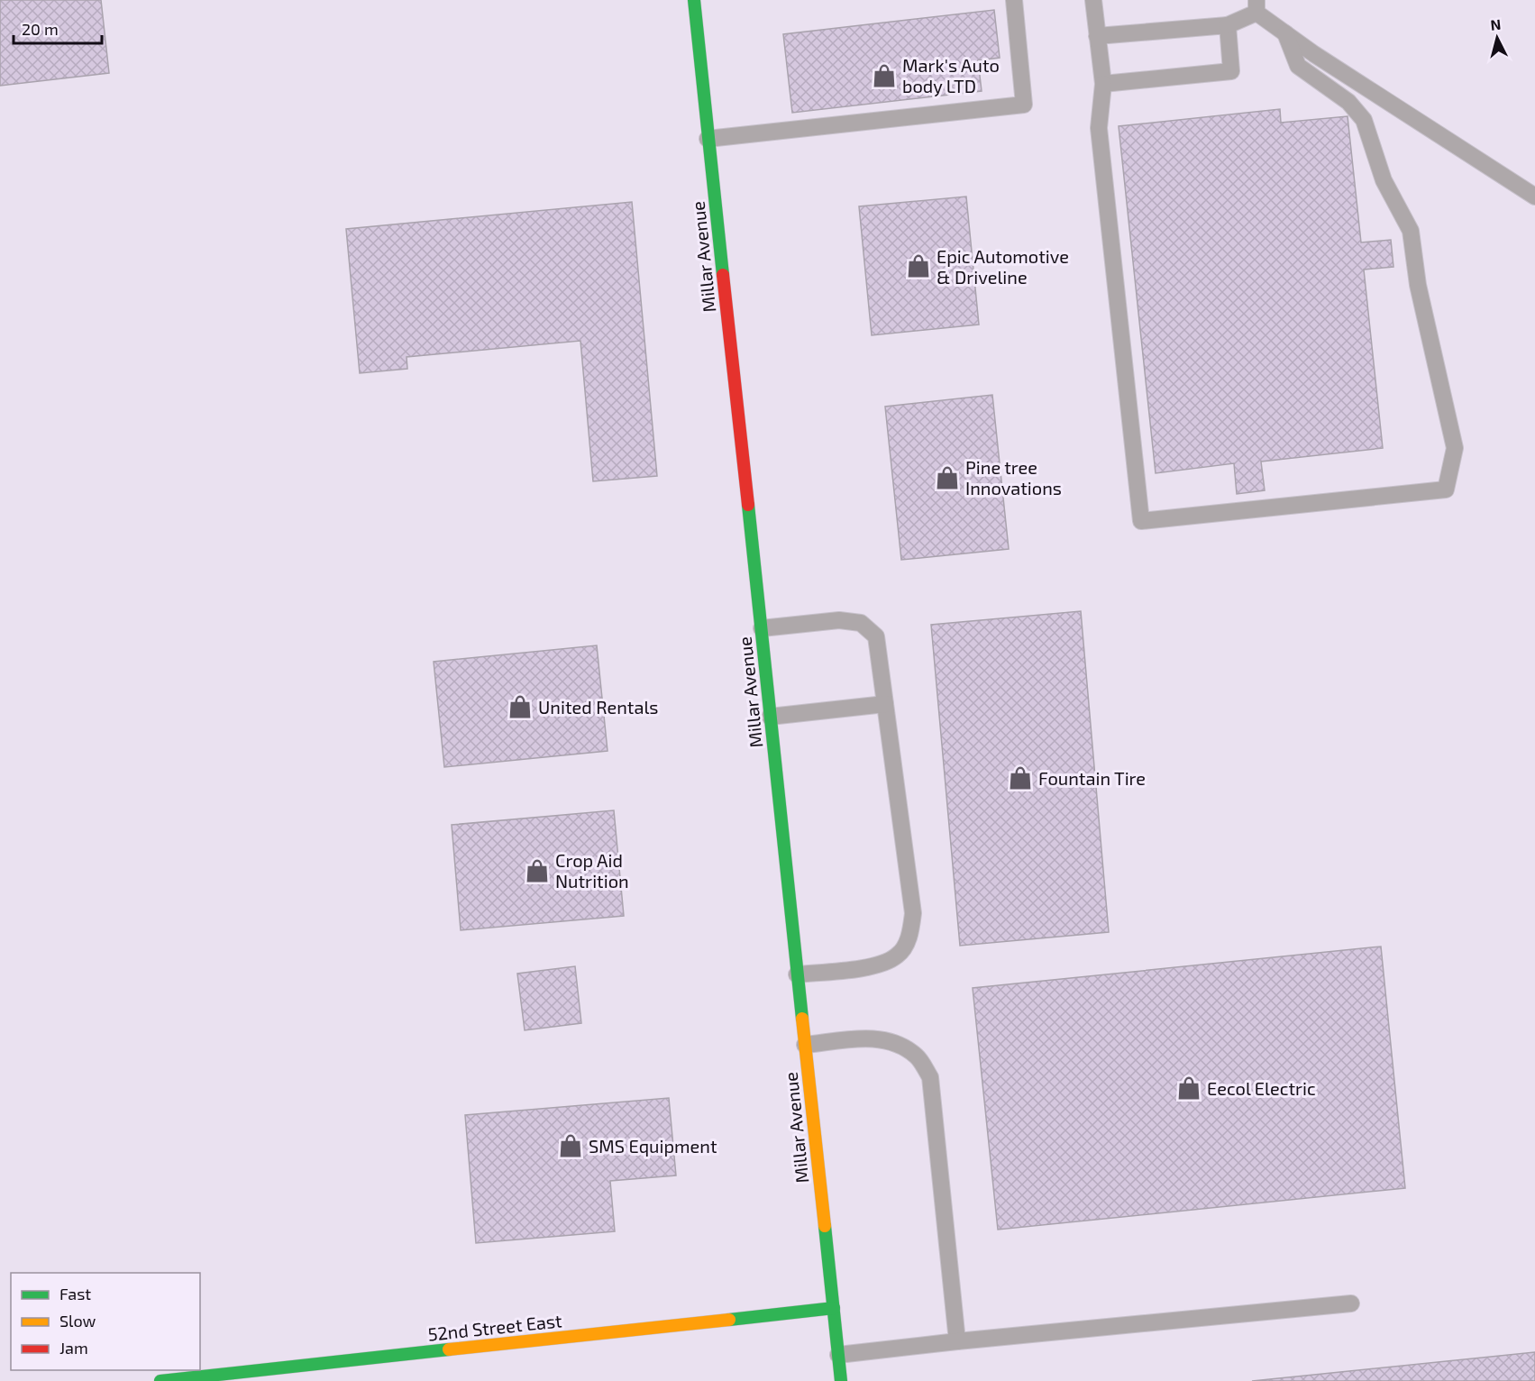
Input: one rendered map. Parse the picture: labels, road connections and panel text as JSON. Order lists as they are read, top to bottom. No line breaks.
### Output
{"streets":{"street":["Millar Avenue","52nd Street East"]},"crossings":[["Millar Avenue","52nd Street East"]],"places":{"shop":["Mark's Auto body LTD","Epic Automotive & Driveline","Pine tree Innovations","United Rentals","Fountain Tire","Crop Aid Nutrition","Eecol Electric","SMS Equipment"]},"legend":["Fast","Slow","Jam"],"scale_bar":"20 m","north":"top"}
